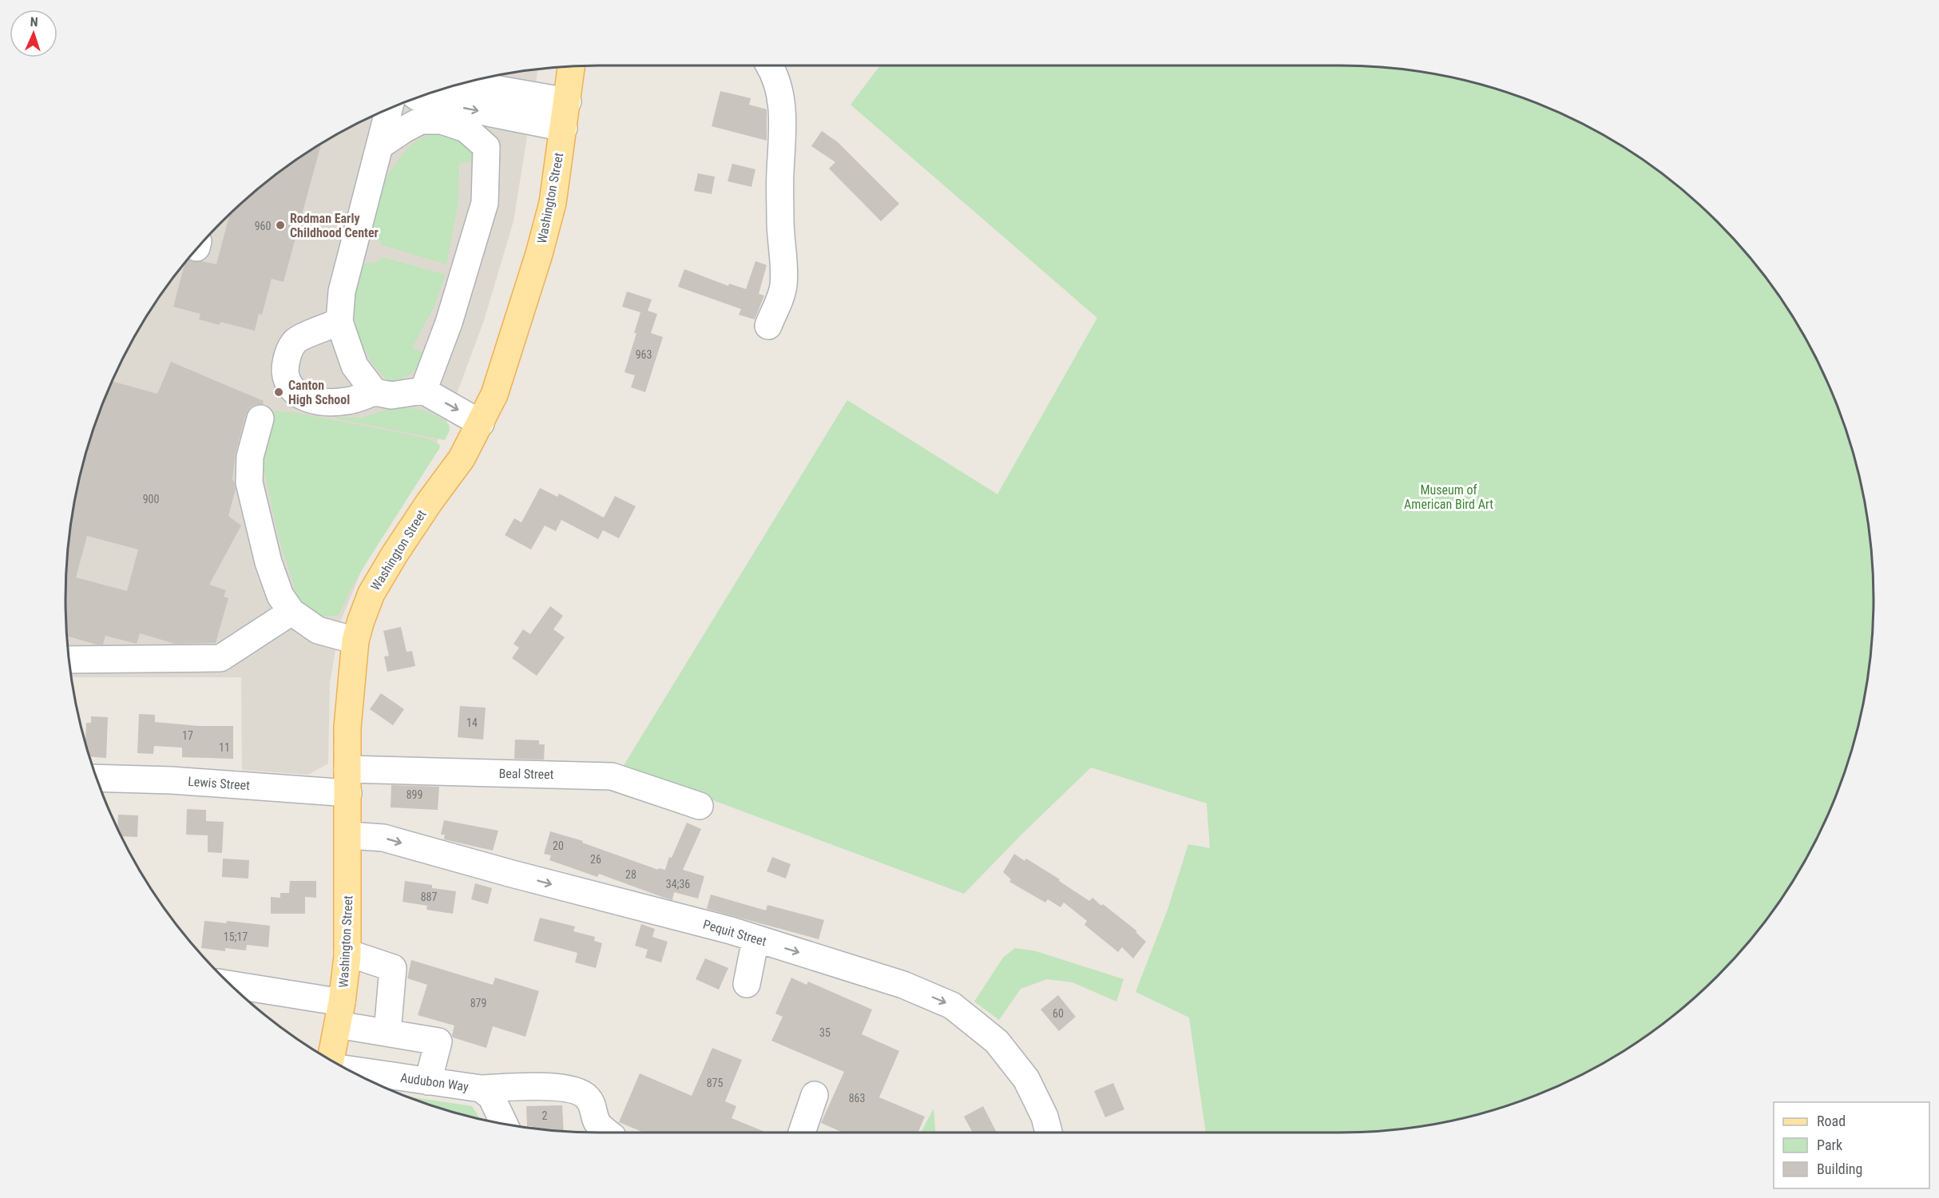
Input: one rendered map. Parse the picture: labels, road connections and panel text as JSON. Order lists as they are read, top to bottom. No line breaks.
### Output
{"streets":{"main road":["Washington Street"],"street":["Beal Street","Lewis Street","Pequit Street","Audubon Way"]},"crossings":[["Washington Street","Beal Street"],["Washington Street","Lewis Street"],["Washington Street","Pequit Street"],["Beal Street","Lewis Street"]],"one_way":["Pequit Street"],"parks":["Museum of American Bird Art"],"places":["Rodman Early Childhood Center","Canton High School"],"house_numbers":["960","963","900","14","17","11","899","20","26","28","34;36","887","15;17","879","60","35","875","863","2"],"legend":["Road","Park","Building"],"north":"top"}
